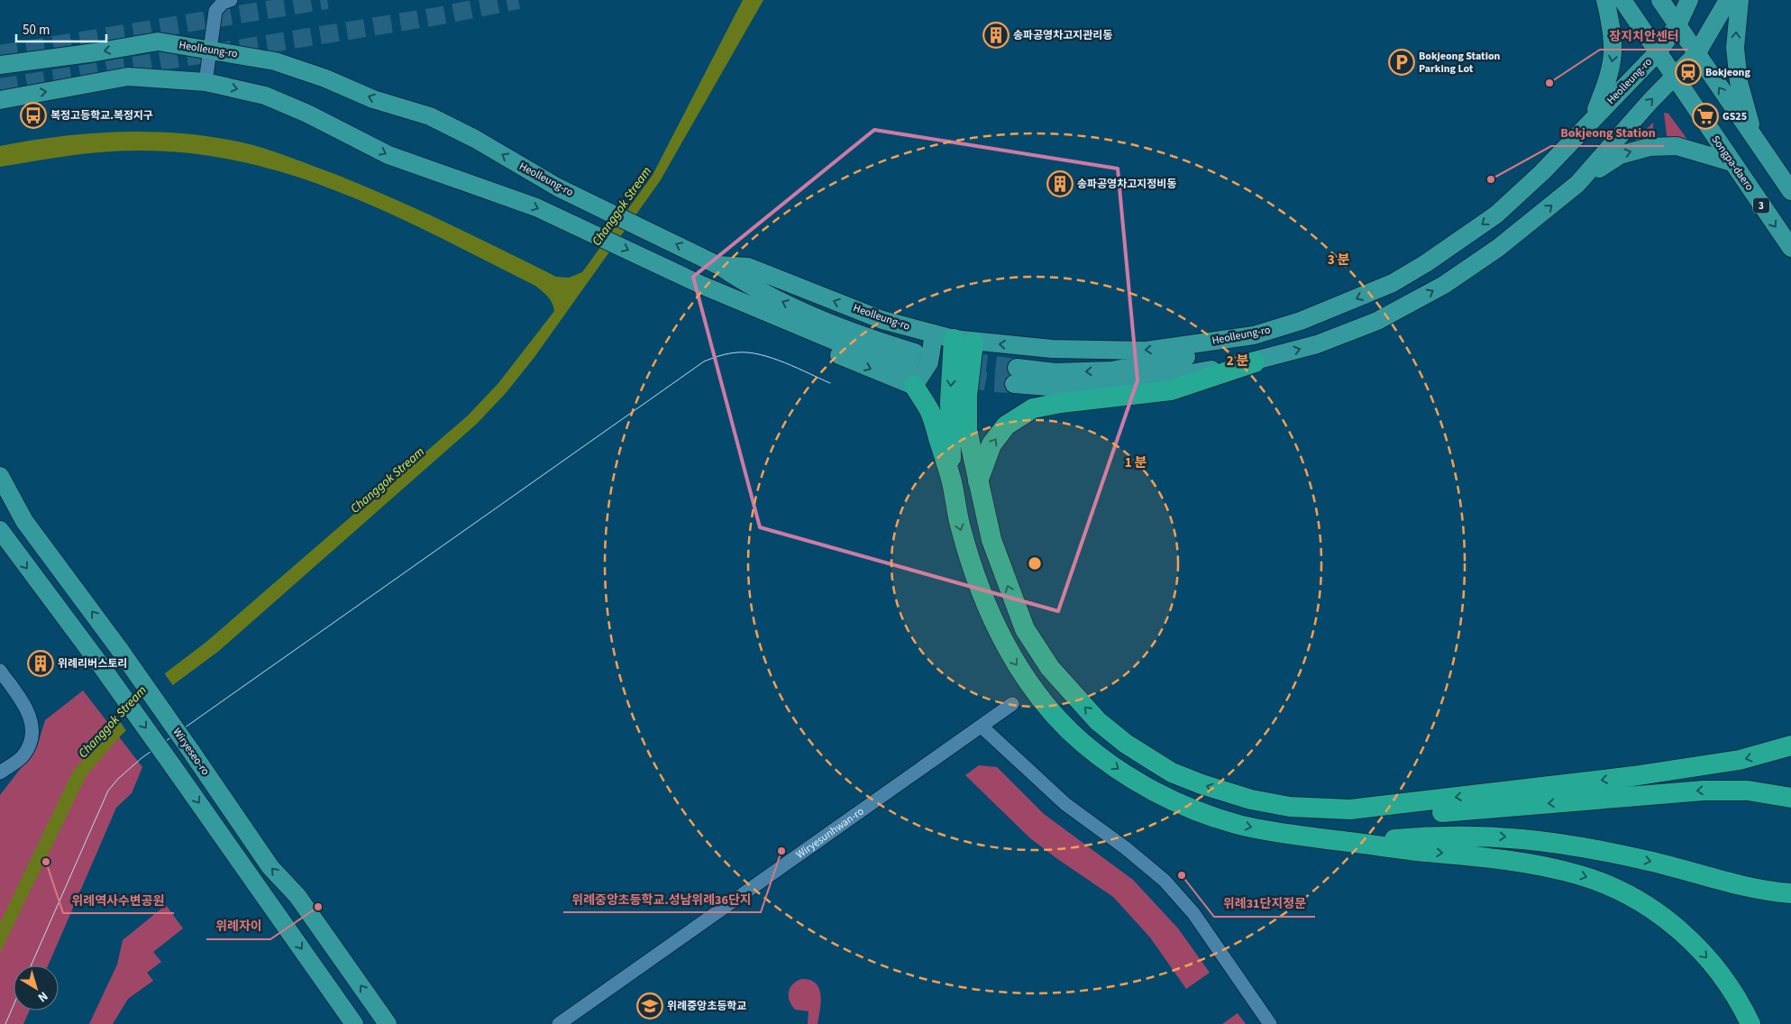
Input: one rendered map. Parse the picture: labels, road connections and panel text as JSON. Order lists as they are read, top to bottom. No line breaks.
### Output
{"streets":{"main road":["Heolleung-ro","Songpa-daero","3","Wiryeseo-ro"],"street":["Wiryesunhwan-ro"]},"crossings":[["Heolleung-ro","3"],["Songpa-daero","3"]],"water":["Changgok Stream"],"places":{"building":["송파공영차고지관리동","송파공영차고지정비동","위례리버스토리"],"parking":["Bokjeong Station Parking Lot"],"station":["Bokjeong"],"other":["장지치안센터","Bokjeong Station","위례중앙초등학교.성남위례36단지","위례역사수변공원","위례31단지정문","위례자이"],"bus stop":["복정고등학교.복정지구"],"supermarket":["GS25"],"school or university":["위례중앙초등학교"]},"scale_bar":"50 m","north":"bottom right","rings":["3 분","2 분","1 분"]}
